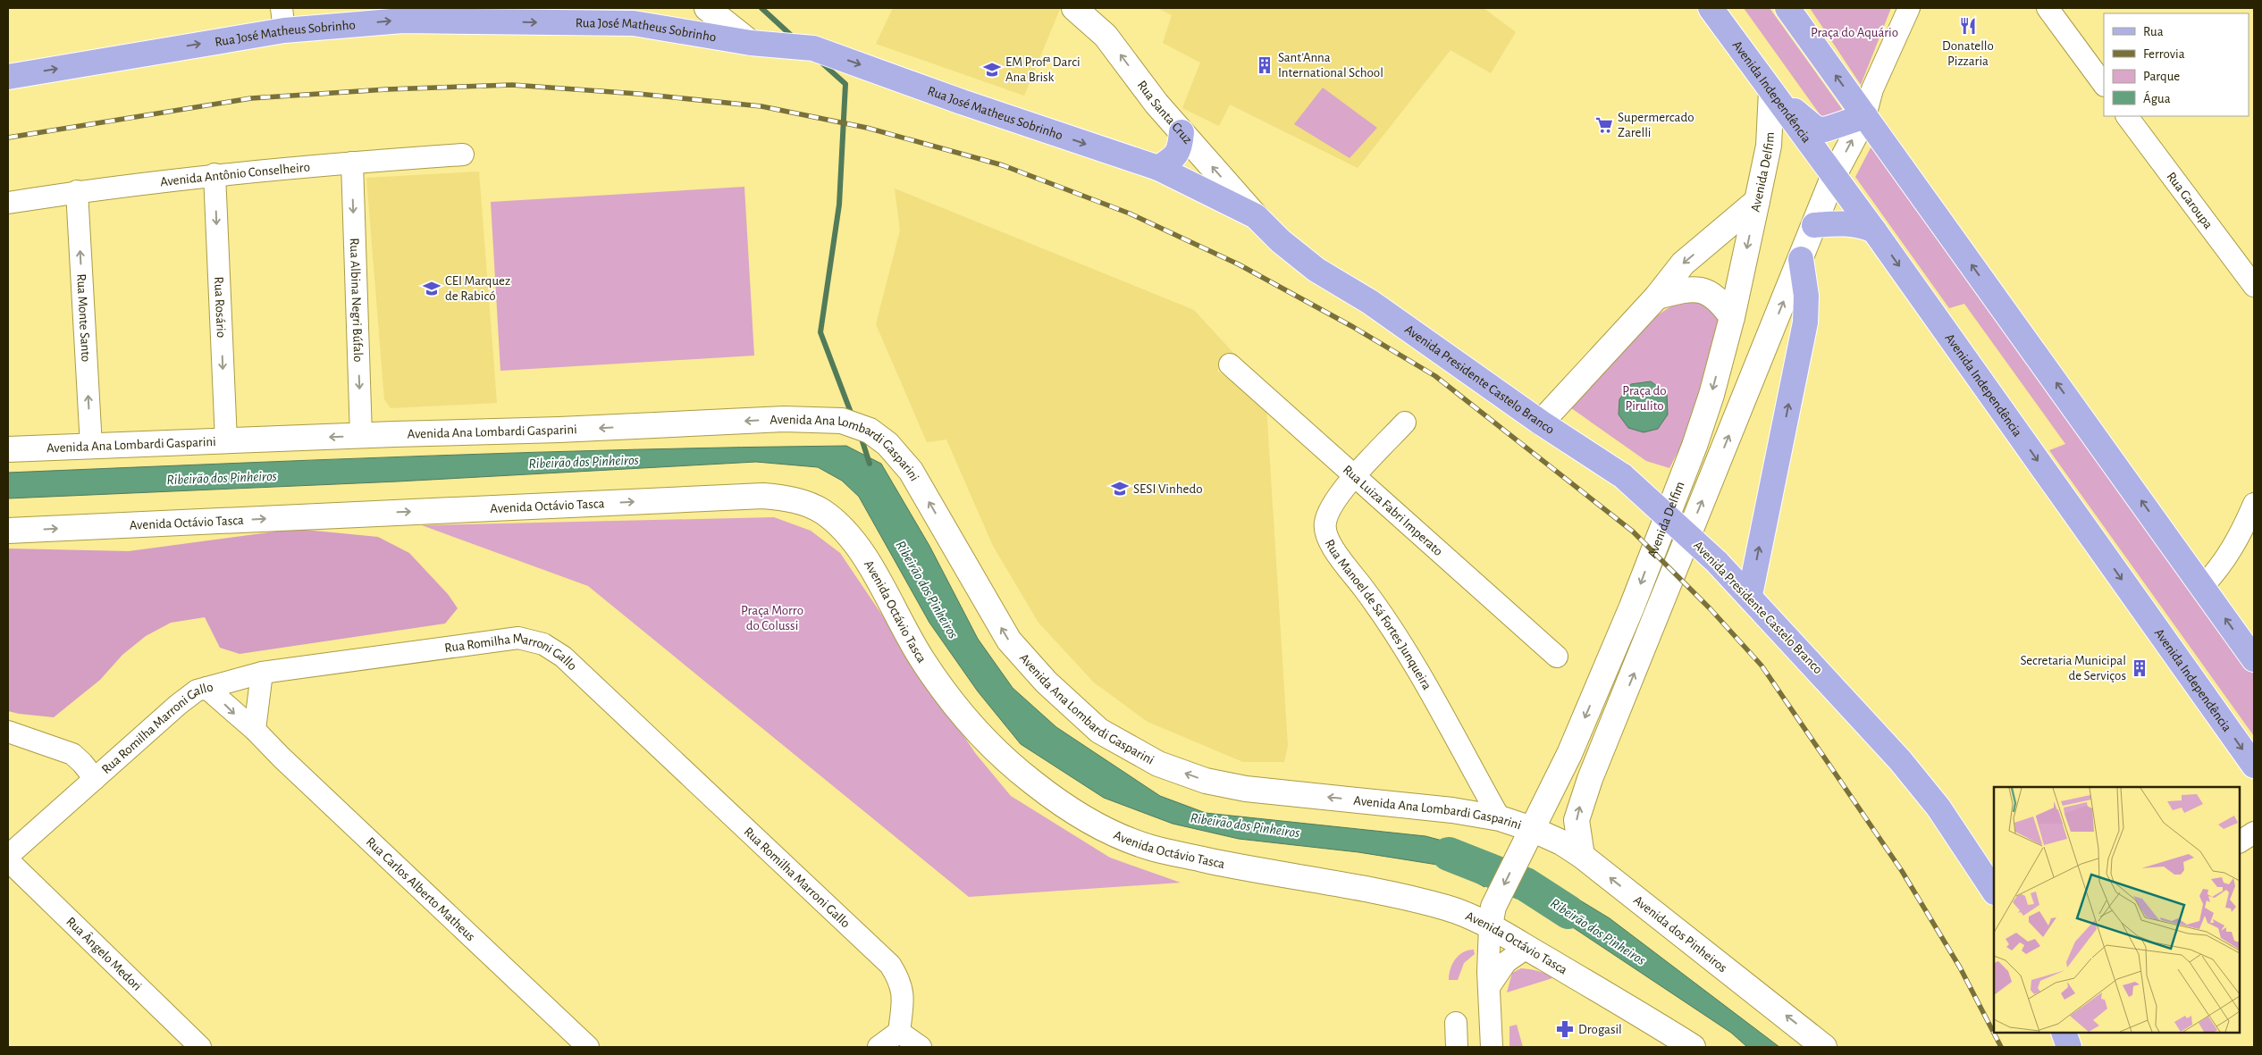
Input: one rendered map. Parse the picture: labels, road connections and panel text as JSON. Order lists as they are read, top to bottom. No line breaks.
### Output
{"streets":{"main road":["Rua José Matheus Sobrinho","Avenida Independência","Avenida Presidente Castelo Branco"],"street":["Rua Santa Cruz","Avenida Delfim","Avenida Antônio Conselheiro","Rua Garoupa","Rua Albina Negri Búfalo","Rua Rosário","Rua Monte Santo","Avenida Ana Lombardi Gasparini","Avenida Octávio Tasca","Rua Luiza Fabri Imperato","Rua Manoel de Sá Fortes Junqueira","Rua Romilha Marroni Gallo","Rua Carlos Alberto Matheus","Avenida dos Pinheiros","Rua Ângelo Medori"]},"crossings":[["Rua José Matheus Sobrinho","Rua Santa Cruz"],["Rua José Matheus Sobrinho","Avenida Presidente Castelo Branco"],["Avenida Independência","Avenida Delfim"],["Rua Santa Cruz","Avenida Presidente Castelo Branco"],["Avenida Delfim","Avenida Ana Lombardi Gasparini"],["Avenida Delfim","Avenida Octávio Tasca"],["Avenida Delfim","Avenida dos Pinheiros"],["Avenida Antônio Conselheiro","Rua Albina Negri Búfalo"],["Avenida Antônio Conselheiro","Rua Rosário"],["Avenida Antônio Conselheiro","Rua Monte Santo"],["Rua Albina Negri Búfalo","Avenida Ana Lombardi Gasparini"],["Rua Rosário","Avenida Ana Lombardi Gasparini"],["Rua Monte Santo","Avenida Ana Lombardi Gasparini"],["Avenida Ana Lombardi Gasparini","Rua Manoel de Sá Fortes Junqueira"],["Avenida Ana Lombardi Gasparini","Avenida dos Pinheiros"],["Rua Luiza Fabri Imperato","Rua Manoel de Sá Fortes Junqueira"],["Rua Romilha Marroni Gallo","Rua Carlos Alberto Matheus"]],"one_way":["Rua José Matheus Sobrinho","Rua Santa Cruz","Rua Albina Negri Búfalo","Rua Rosário","Rua Monte Santo","Avenida Ana Lombardi Gasparini","Avenida Octávio Tasca","Avenida dos Pinheiros"],"water":["Ribeirão dos Pinheiros"],"parks":["Praça do Aquário","Praça do Pirulito","Praça Morro do Colussi"],"places":{"restaurant":["Donatello Pizzaria"],"building":["Sant'Anna International School","Secretaria Municipal de Serviços"],"school or university":["EM Profª Darci Ana Brisk","CEI Marquez de Rabicó","SESI Vinhedo"],"supermarket":["Supermercado Zarelli"],"pharmacy":["Drogasil"]},"legend":["Rua","Ferrovia","Parque","Água"]}
